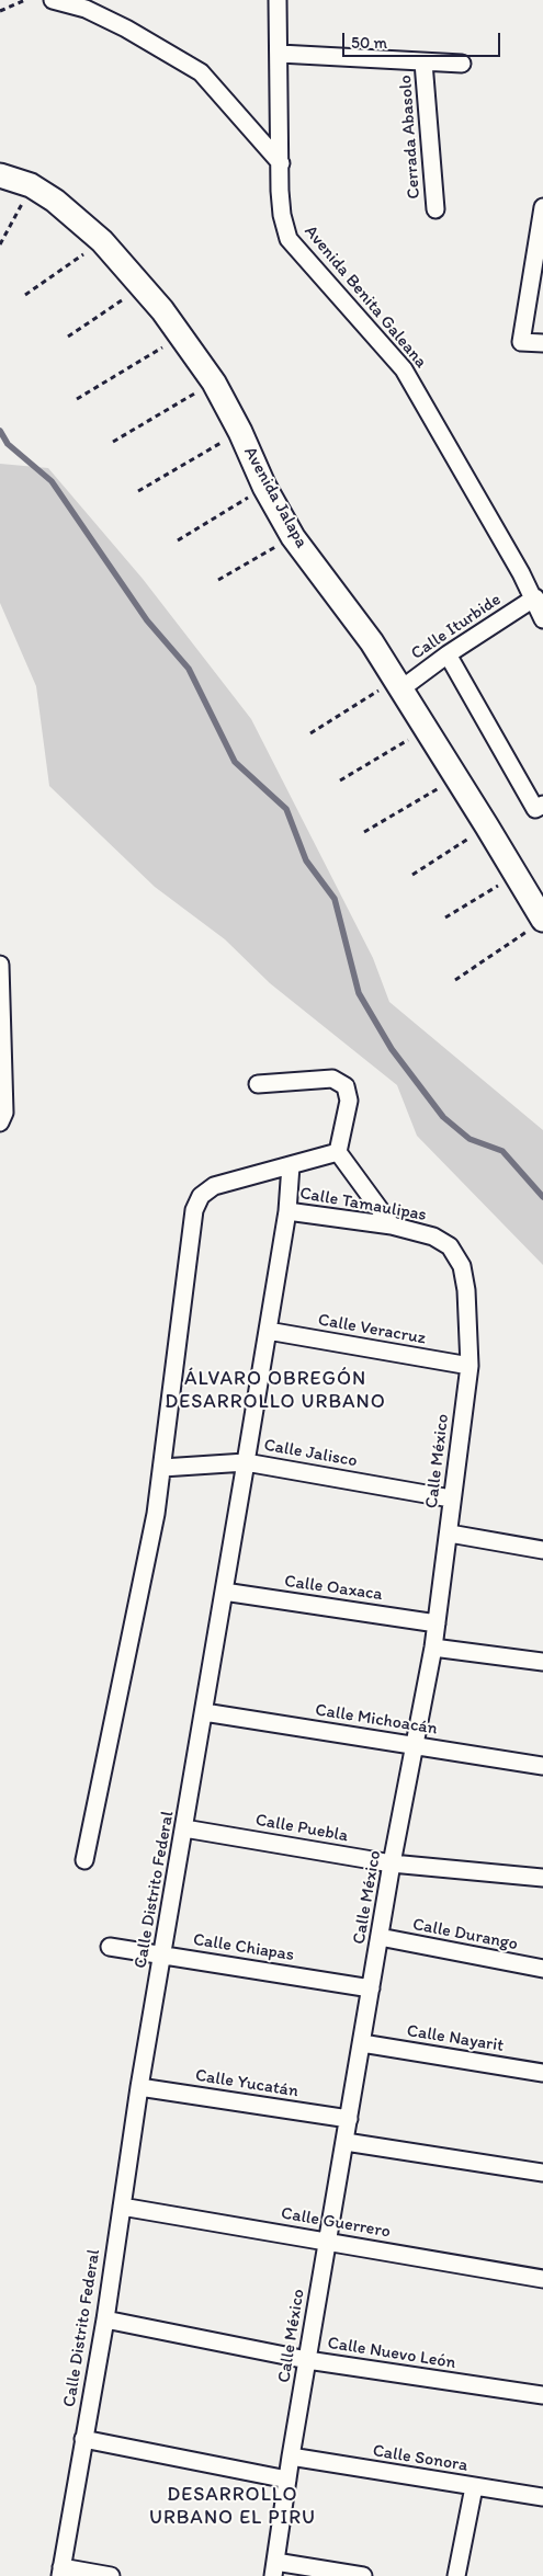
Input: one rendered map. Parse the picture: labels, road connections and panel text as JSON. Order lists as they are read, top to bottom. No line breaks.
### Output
{"streets":{"street":["Cerrada Abasolo","Avenida Benita Galeana","Avenida Jalapa","Calle Iturbide","Calle Tamaulipas","Calle Veracruz","Calle Jalisco","Calle México","Calle Oaxaca","Calle Michoacán","Calle Puebla","Calle Distrito Federal","Calle Durango","Calle Chiapas","Calle Nayarit","Calle Yucatán","Calle Guerrero","Calle Nuevo León","Calle Sonora"]},"crossings":[["Avenida Benita Galeana","Calle Iturbide"],["Avenida Jalapa","Calle Iturbide"],["Calle Tamaulipas","Calle México"],["Calle Tamaulipas","Calle Distrito Federal"],["Calle Veracruz","Calle México"],["Calle Veracruz","Calle Distrito Federal"],["Calle Jalisco","Calle México"],["Calle Jalisco","Calle Distrito Federal"],["Calle México","Calle Oaxaca"],["Calle México","Calle Michoacán"],["Calle México","Calle Puebla"],["Calle México","Calle Durango"],["Calle México","Calle Chiapas"],["Calle México","Calle Nayarit"],["Calle México","Calle Yucatán"],["Calle México","Calle Guerrero"],["Calle México","Calle Nuevo León"],["Calle México","Calle Sonora"],["Calle Oaxaca","Calle Distrito Federal"],["Calle Michoacán","Calle Distrito Federal"],["Calle Puebla","Calle Distrito Federal"],["Calle Distrito Federal","Calle Chiapas"],["Calle Distrito Federal","Calle Yucatán"],["Calle Distrito Federal","Calle Guerrero"],["Calle Distrito Federal","Calle Nuevo León"]],"districts":["ÁLVARO OBREGÓN DESARROLLO URBANO","DESARROLLO URBANO EL PIRU"],"scale_bar":"50 m"}
